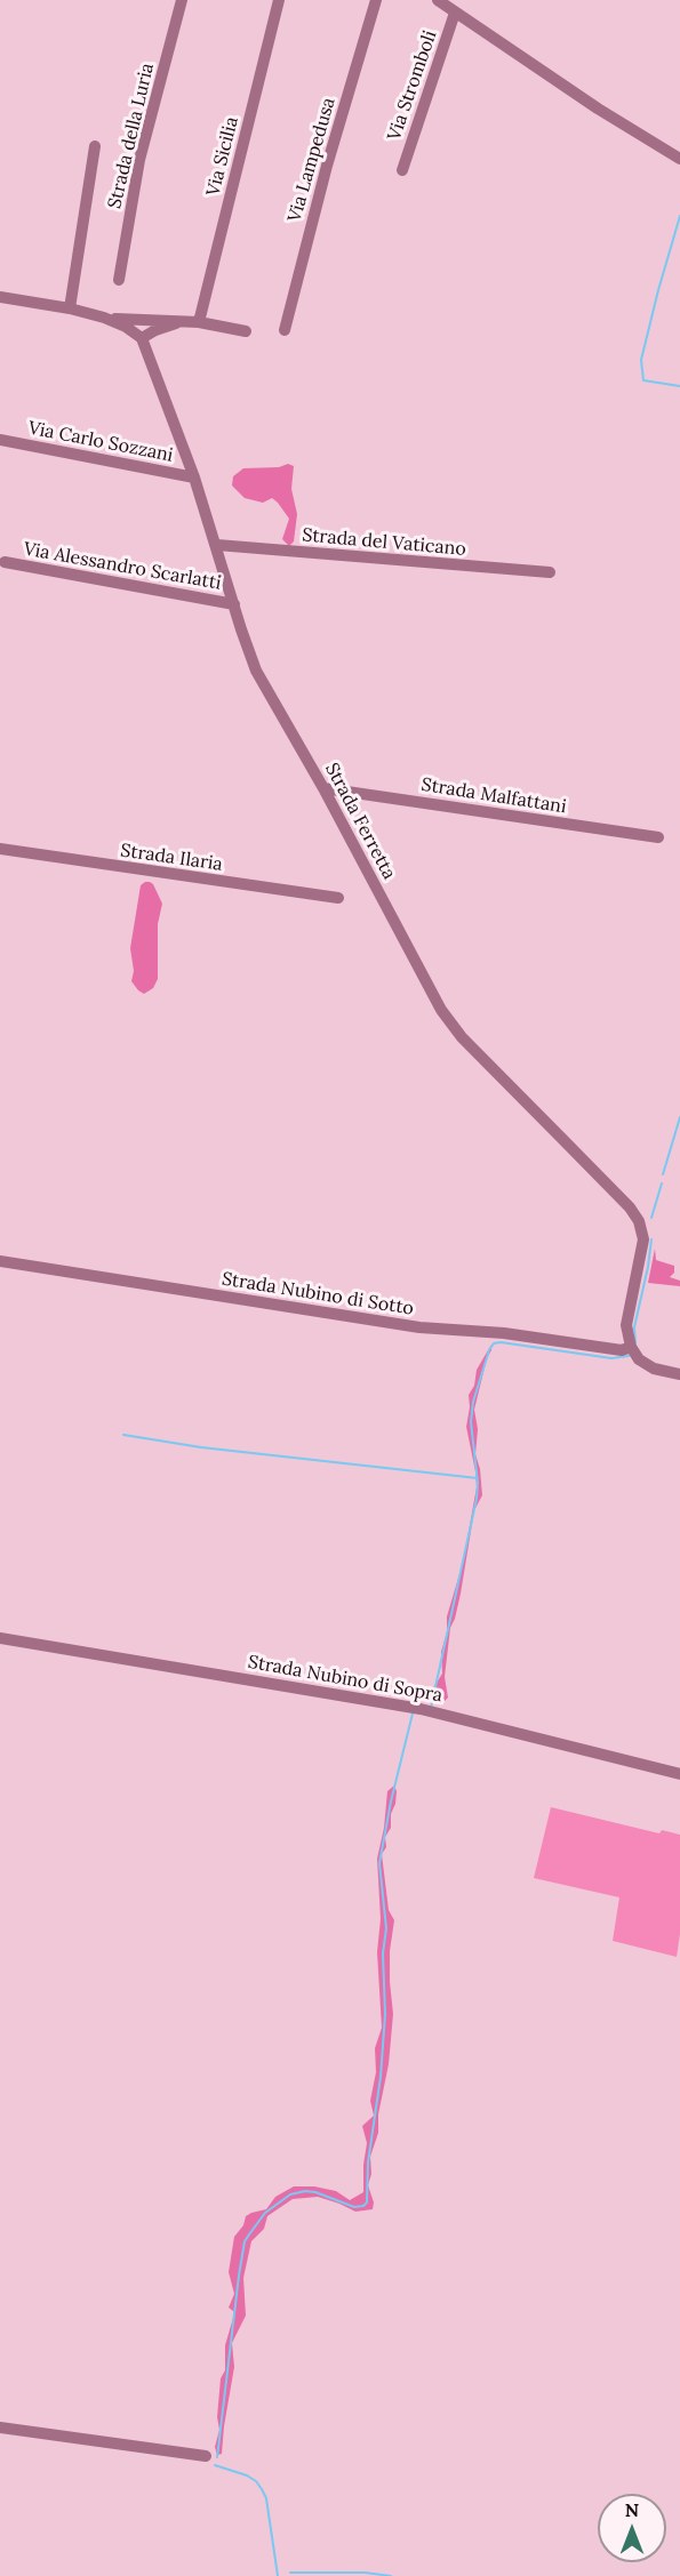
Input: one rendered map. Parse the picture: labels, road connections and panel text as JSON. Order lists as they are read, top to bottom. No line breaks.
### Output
{"streets":{"street":["Via Stromboli","Strada della Luria","Via Sicilia","Via Lampedusa","Via Carlo Sozzani","Strada del Vaticano","Via Alessandro Scarlatti","Strada Malfattani","Strada Ferretta","Strada Ilaria","Strada Nubino di Sotto","Strada Nubino di Sopra"]},"crossings":[["Via Carlo Sozzani","Strada Ferretta"],["Strada del Vaticano","Strada Ferretta"],["Via Alessandro Scarlatti","Strada Ferretta"],["Strada Malfattani","Strada Ferretta"],["Strada Ferretta","Strada Nubino di Sotto"]],"north":"top"}
